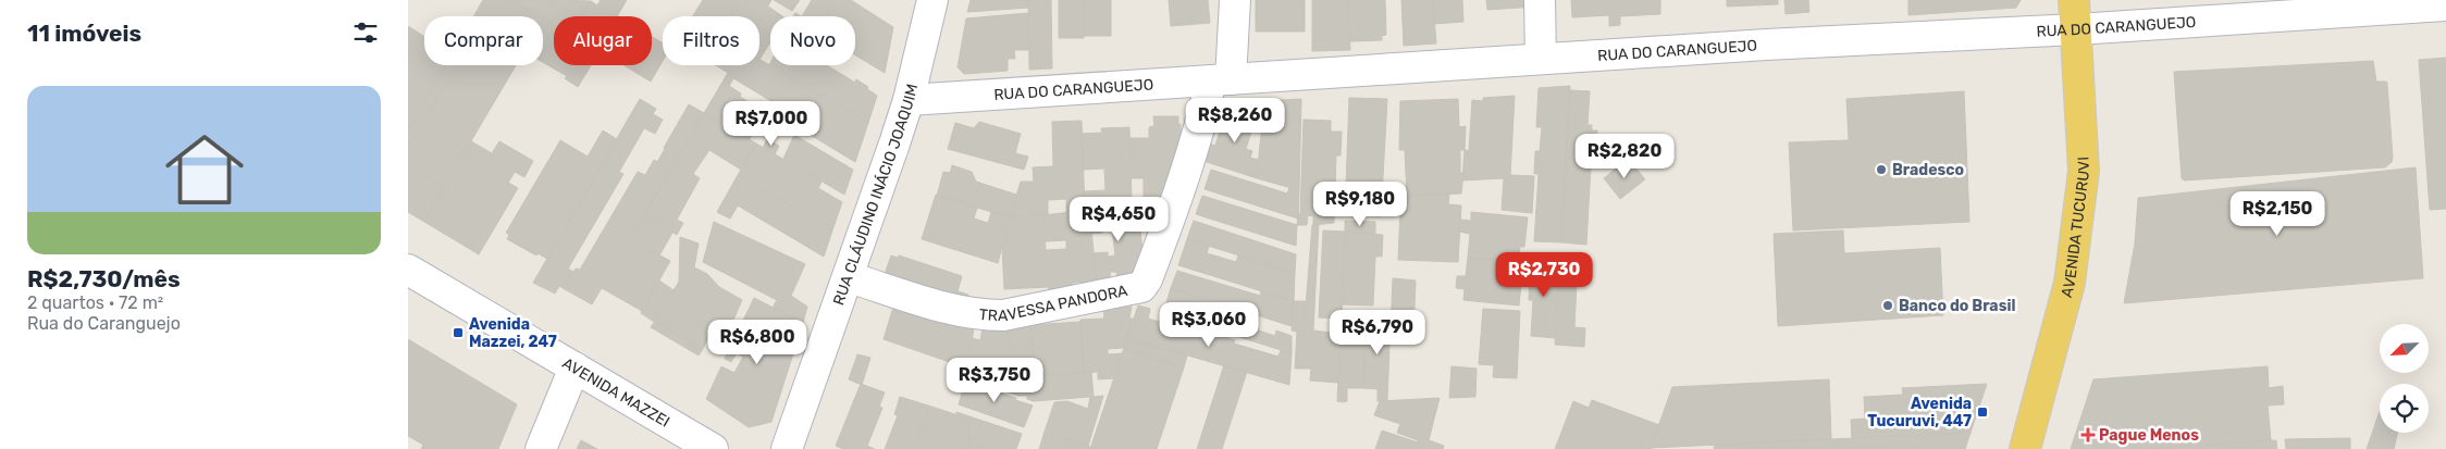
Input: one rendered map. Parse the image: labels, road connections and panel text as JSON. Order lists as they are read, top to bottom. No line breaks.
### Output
{"streets":{"main road":["AVENIDA TUCURUVI"],"street":["RUA DO CARANGUEJO","RUA CLÁUDINO INÁCIO JOAQUIM","TRAVESSA PANDORA","AVENIDA MAZZEI"]},"crossings":[["RUA DO CARANGUEJO","RUA CLÁUDINO INÁCIO JOAQUIM"],["RUA DO CARANGUEJO","AVENIDA TUCURUVI"],["RUA DO CARANGUEJO","TRAVESSA PANDORA"],["RUA CLÁUDINO INÁCIO JOAQUIM","TRAVESSA PANDORA"]],"places":{"other":["Bradesco","Banco do Brasil"],"transit":["Avenida Mazzei, 247","Avenida Tucuruvi, 447"],"health":["Pague Menos"]},"north":"bottom left","page":{"heading":"11 imóveis","chip":["Comprar","Alugar","Filtros","Novo"],"list":[{"name":"R$2,730/mês","note":"2 quartos · 72 m² · Rua do Caranguejo"}],"price":["R$8,260","R$7,000","R$2,820","R$9,180","R$2,150","R$4,650","R$2,730","R$3,060","R$6,790","R$6,800","R$3,750"]}}
